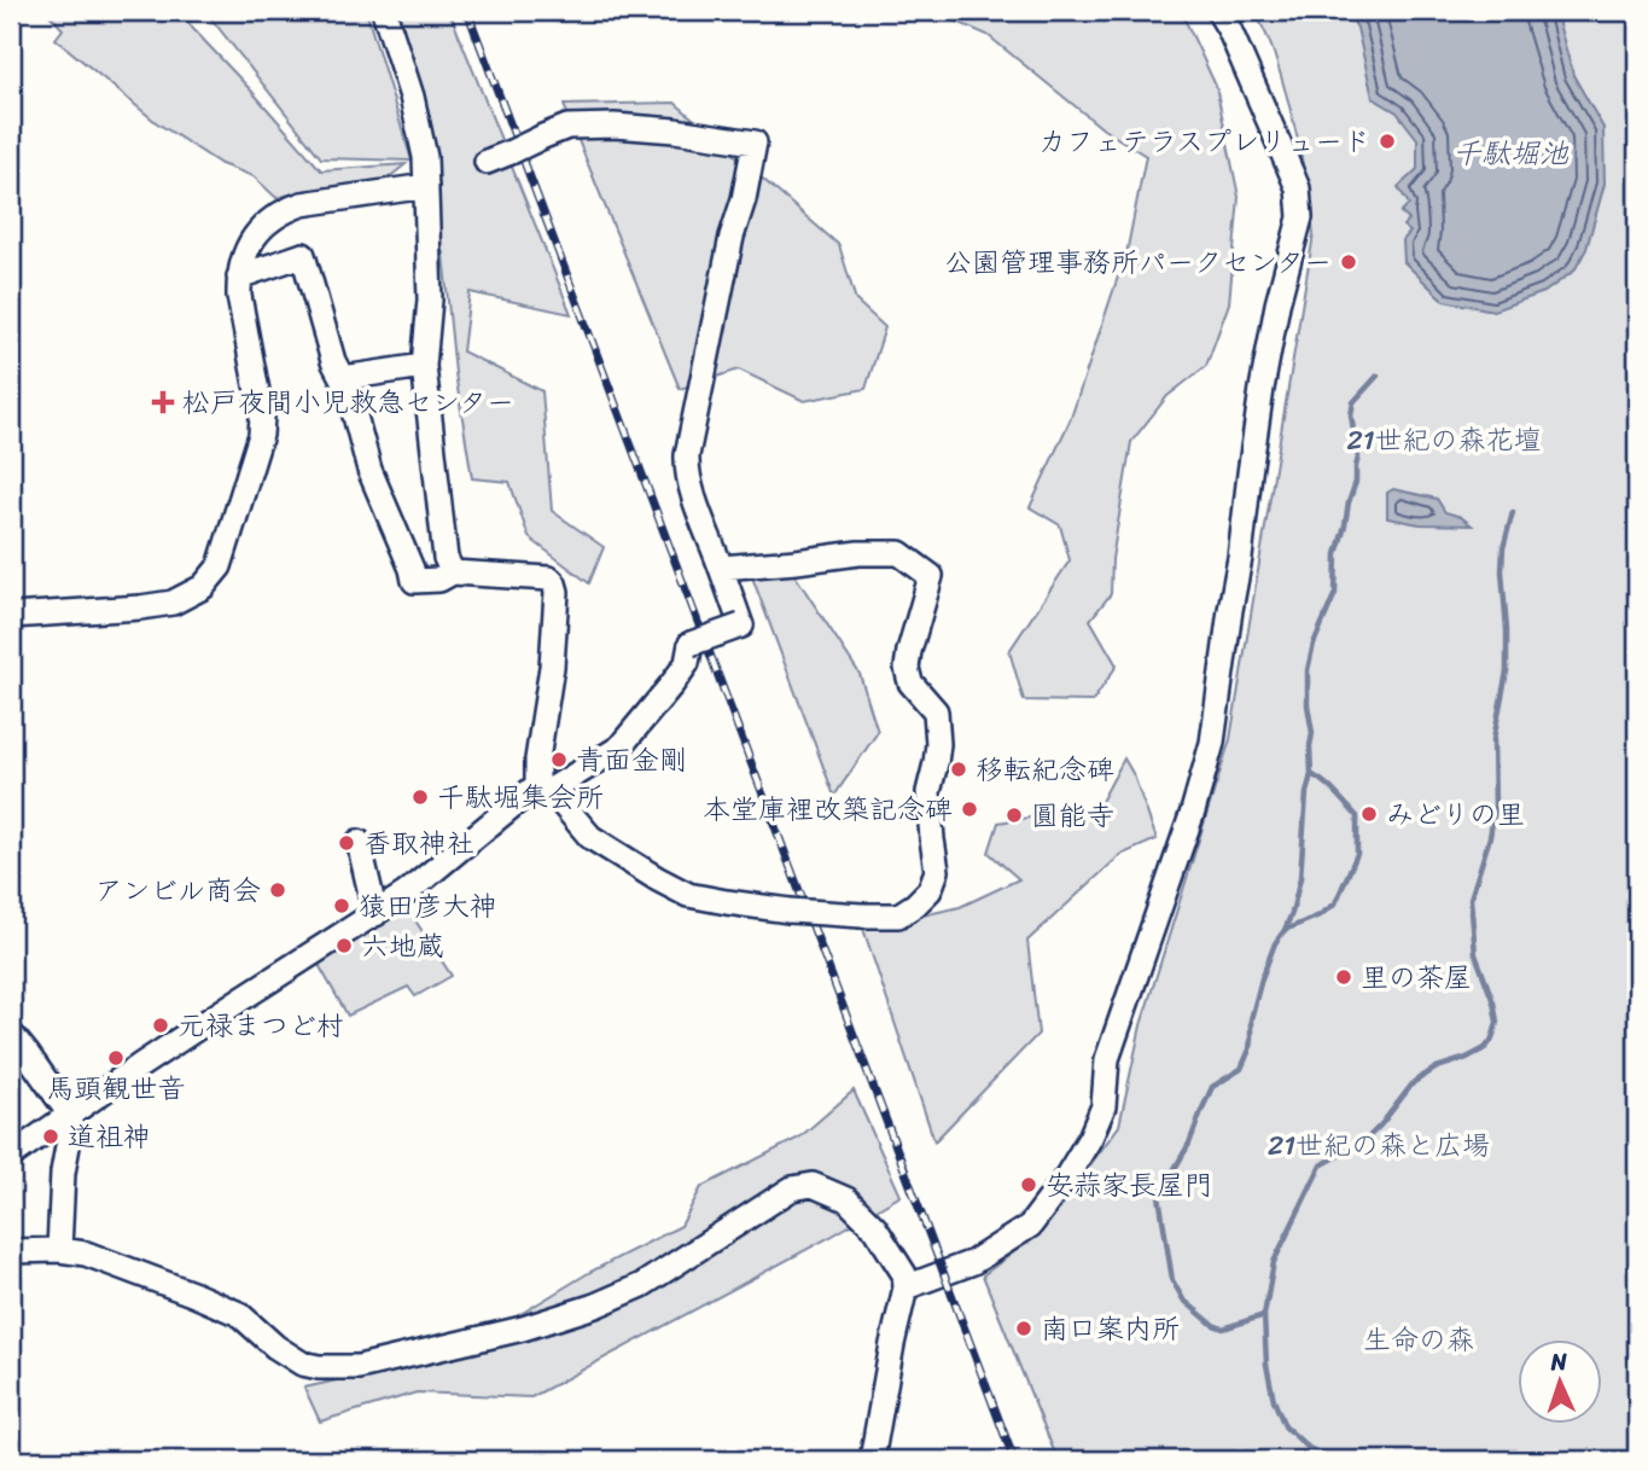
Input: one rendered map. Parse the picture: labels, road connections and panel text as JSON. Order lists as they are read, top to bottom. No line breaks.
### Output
{"water":["千駄堀池"],"parks":["21世紀の森花壇","21世紀の森と広場","生命の森"],"places":{"other":["カフェテラスプレリュード","公園管理事務所パークセンター","青面金剛","移転紀念碑","千駄堀集会所","本堂庫裡改築記念碑","みどりの里","圓能寺","香取神社","アンビル商会","猿田彦大神","六地蔵","里の茶屋","元禄まつど村","馬頭観世音","道祖神","安蒜家長屋門","南口案内所"],"health":["松戸夜間小児救急センター"]},"north":"top"}
